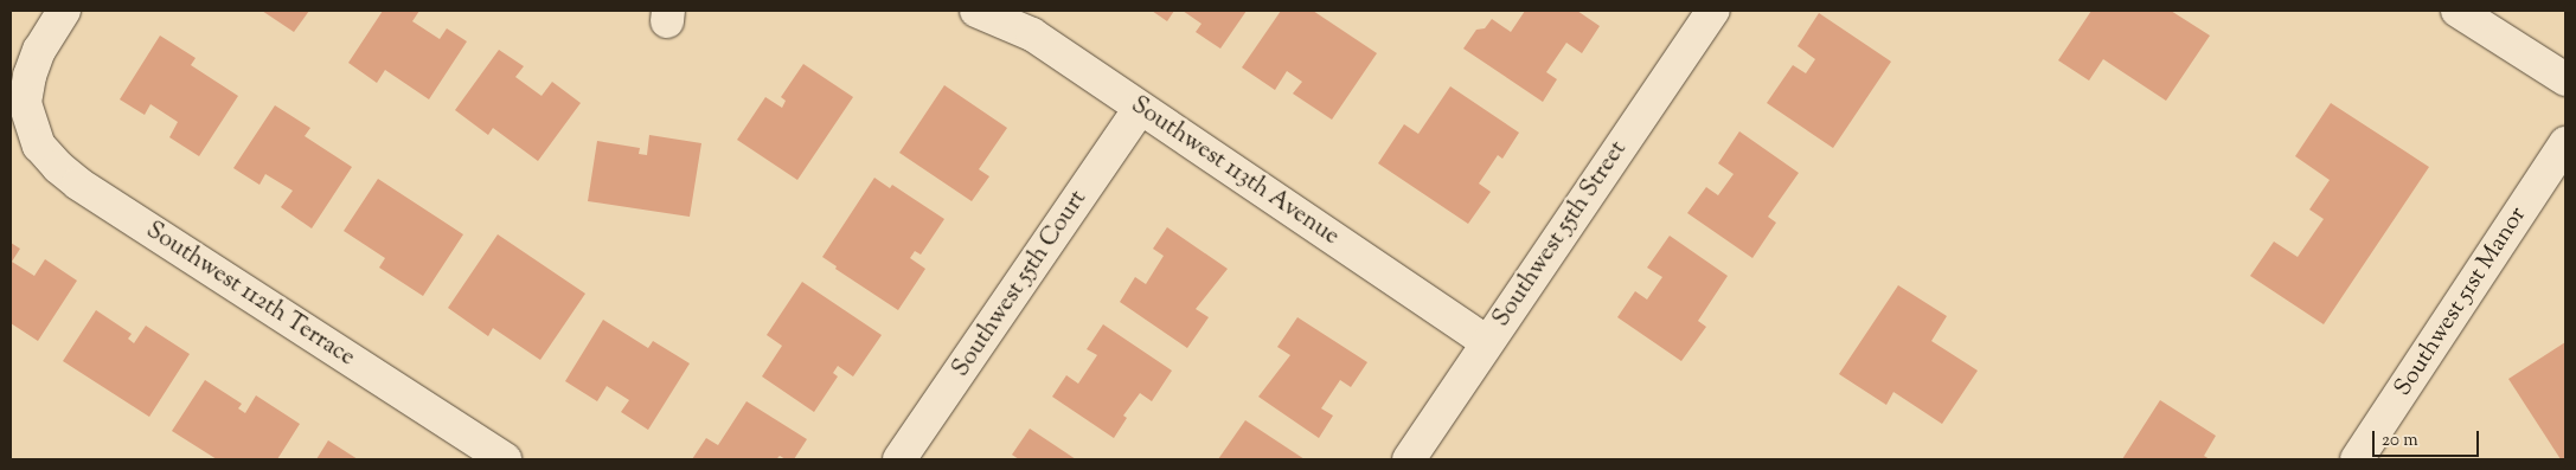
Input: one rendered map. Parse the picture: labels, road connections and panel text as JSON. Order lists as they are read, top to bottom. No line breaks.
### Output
{"streets":{"street":["Southwest 113th Avenue","Southwest 55th Street","Southwest 55th Court","Southwest 112th Terrace","Southwest 51st Manor"]},"crossings":[["Southwest 113th Avenue","Southwest 55th Street"],["Southwest 113th Avenue","Southwest 55th Court"]],"scale_bar":"20 m"}
